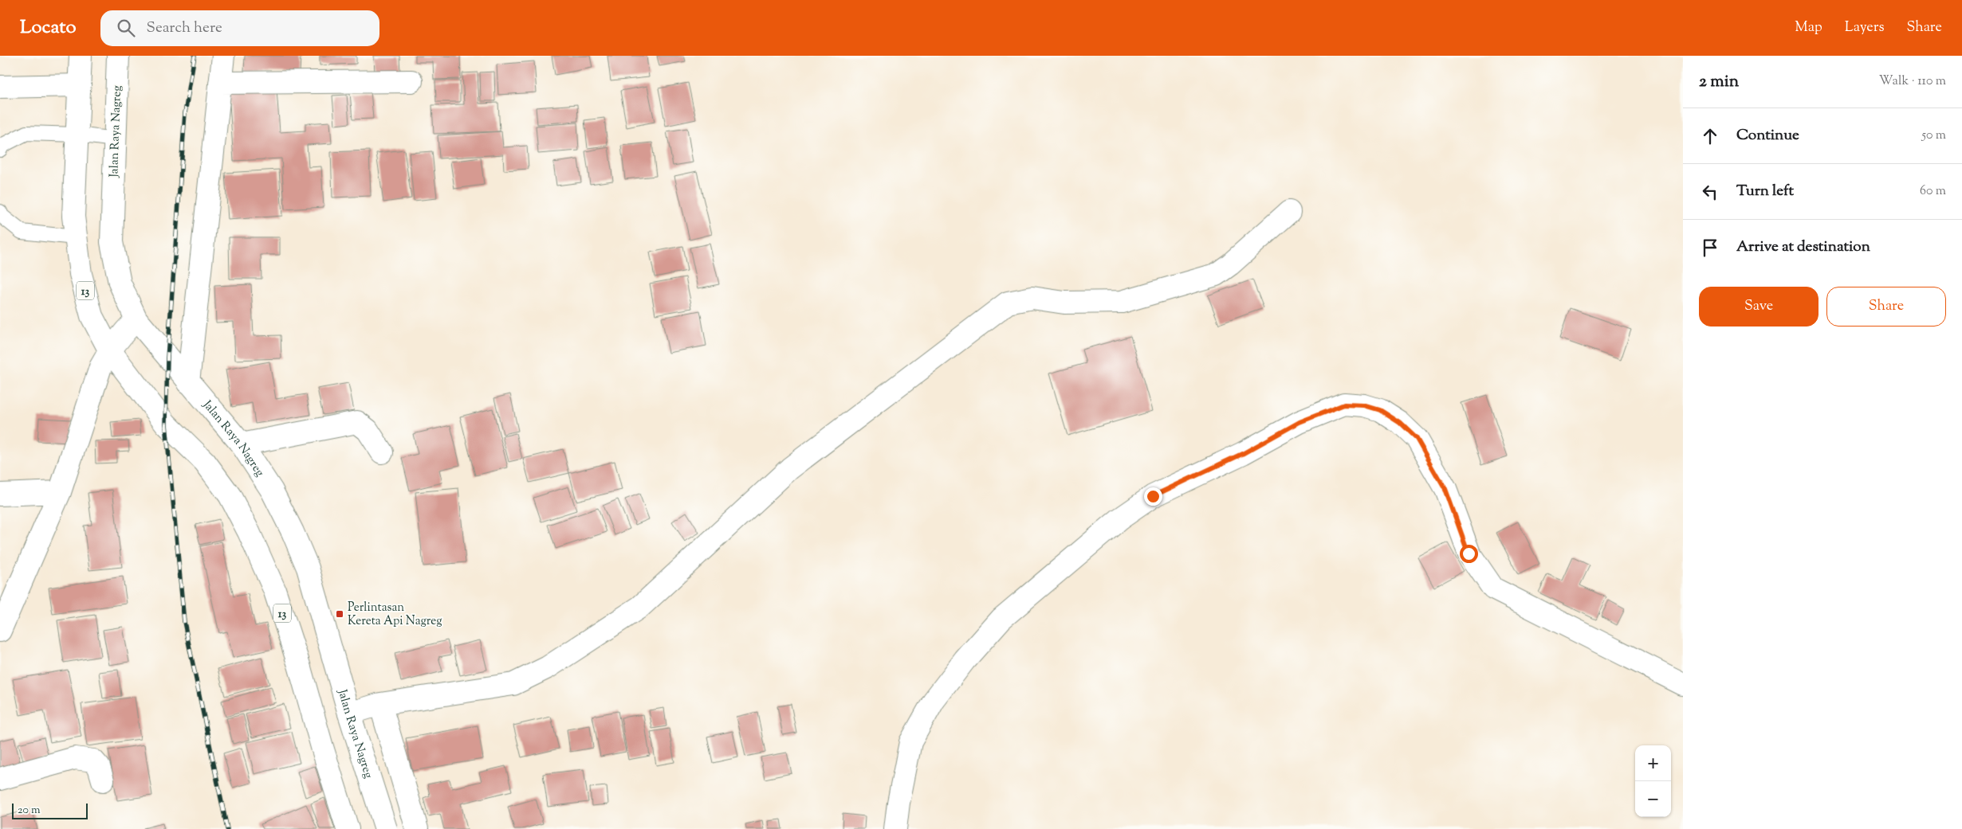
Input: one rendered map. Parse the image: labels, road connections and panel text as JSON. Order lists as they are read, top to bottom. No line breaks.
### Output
{"streets":{"main road":["Jalan Raya Nagreg","13"]},"places":{"transit":["Perlintasan Kereta Api Nagreg"]},"scale_bar":"20 m","page":{"header":"Locato","search":"Search here","nav":["Map","Layers","Share"],"heading":["2 min","Walk · 110 m"],"list":[["Continue","50 m"],["Turn left","60 m"],"Arrive at destination"],"buttons":["Save","Share"],"map_buttons":["+","−"],"scale":"20 m"}}
